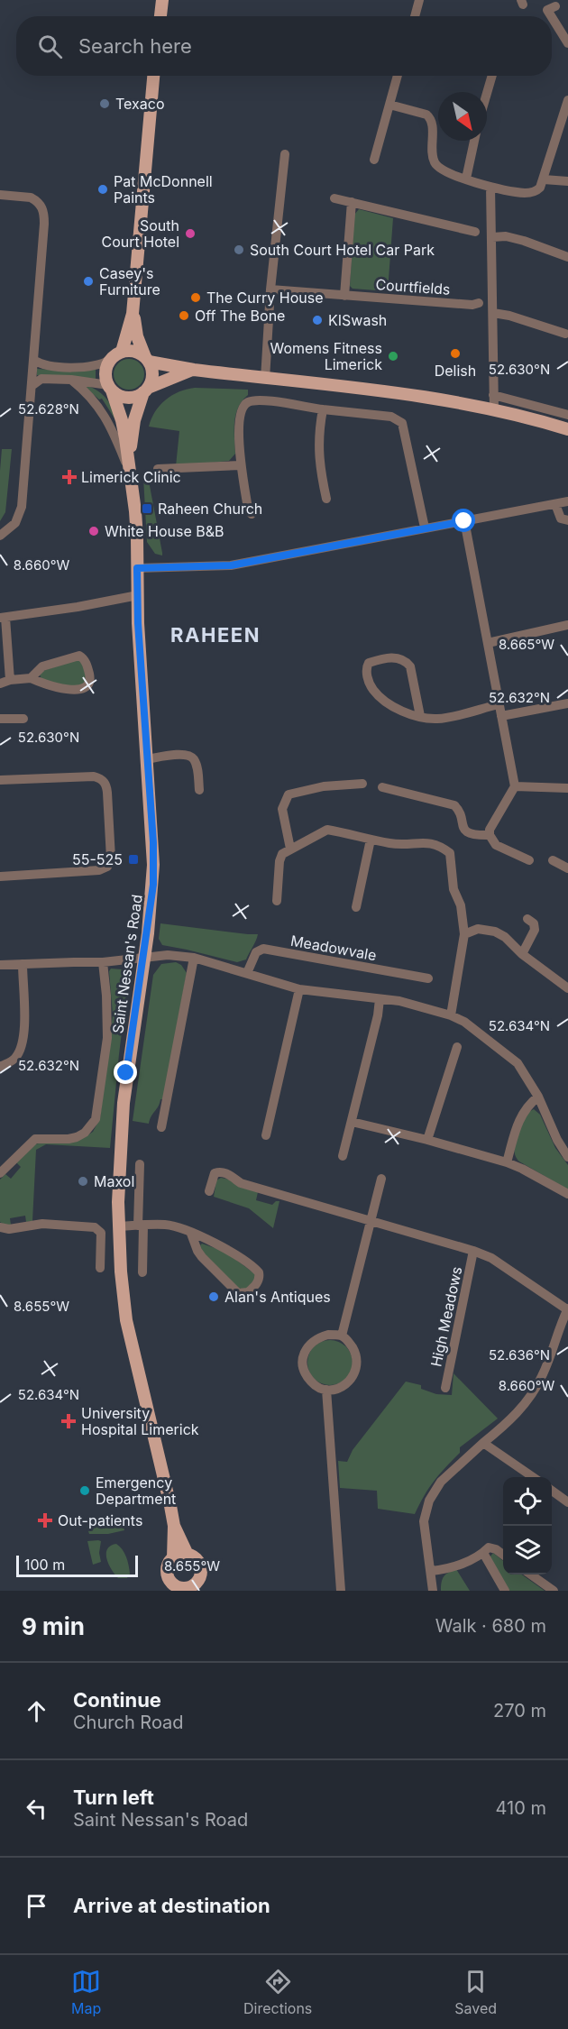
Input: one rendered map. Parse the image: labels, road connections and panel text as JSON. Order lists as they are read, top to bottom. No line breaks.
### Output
{"streets":{"main road":["Saint Nessan's Road"],"street":["Courtfields","Meadowvale","High Meadows"]},"districts":["RAHEEN"],"places":{"other":["Texaco","Pat McDonnell Paints","South Court Hotel","South Court Hotel Car Park","Casey's Furniture","The Curry House","Off The Bone","KISwash","Delish","Womens Fitness Limerick","White House B&B","Maxol","Alan's Antiques","Emergency Department"],"health":["Limerick Clinic","University Hospital Limerick","Out-patients"],"transit":["Raheen Church","55-525"]},"scale_bar":"100 m","north":"bottom right","page":{"search":"Search here","scale":"100 m","heading":["9 min","Walk · 680 m"],"list":[["Continue","Church Road","270 m"],["Turn left","Saint Nessan's Road","410 m"],"Arrive at destination"],"nav":["Map","Directions","Saved"]},"coordinates":["52.630°N","52.628°N","8.660°W","8.665°W","52.632°N","52.634°N","8.655°W","52.636°N"]}
